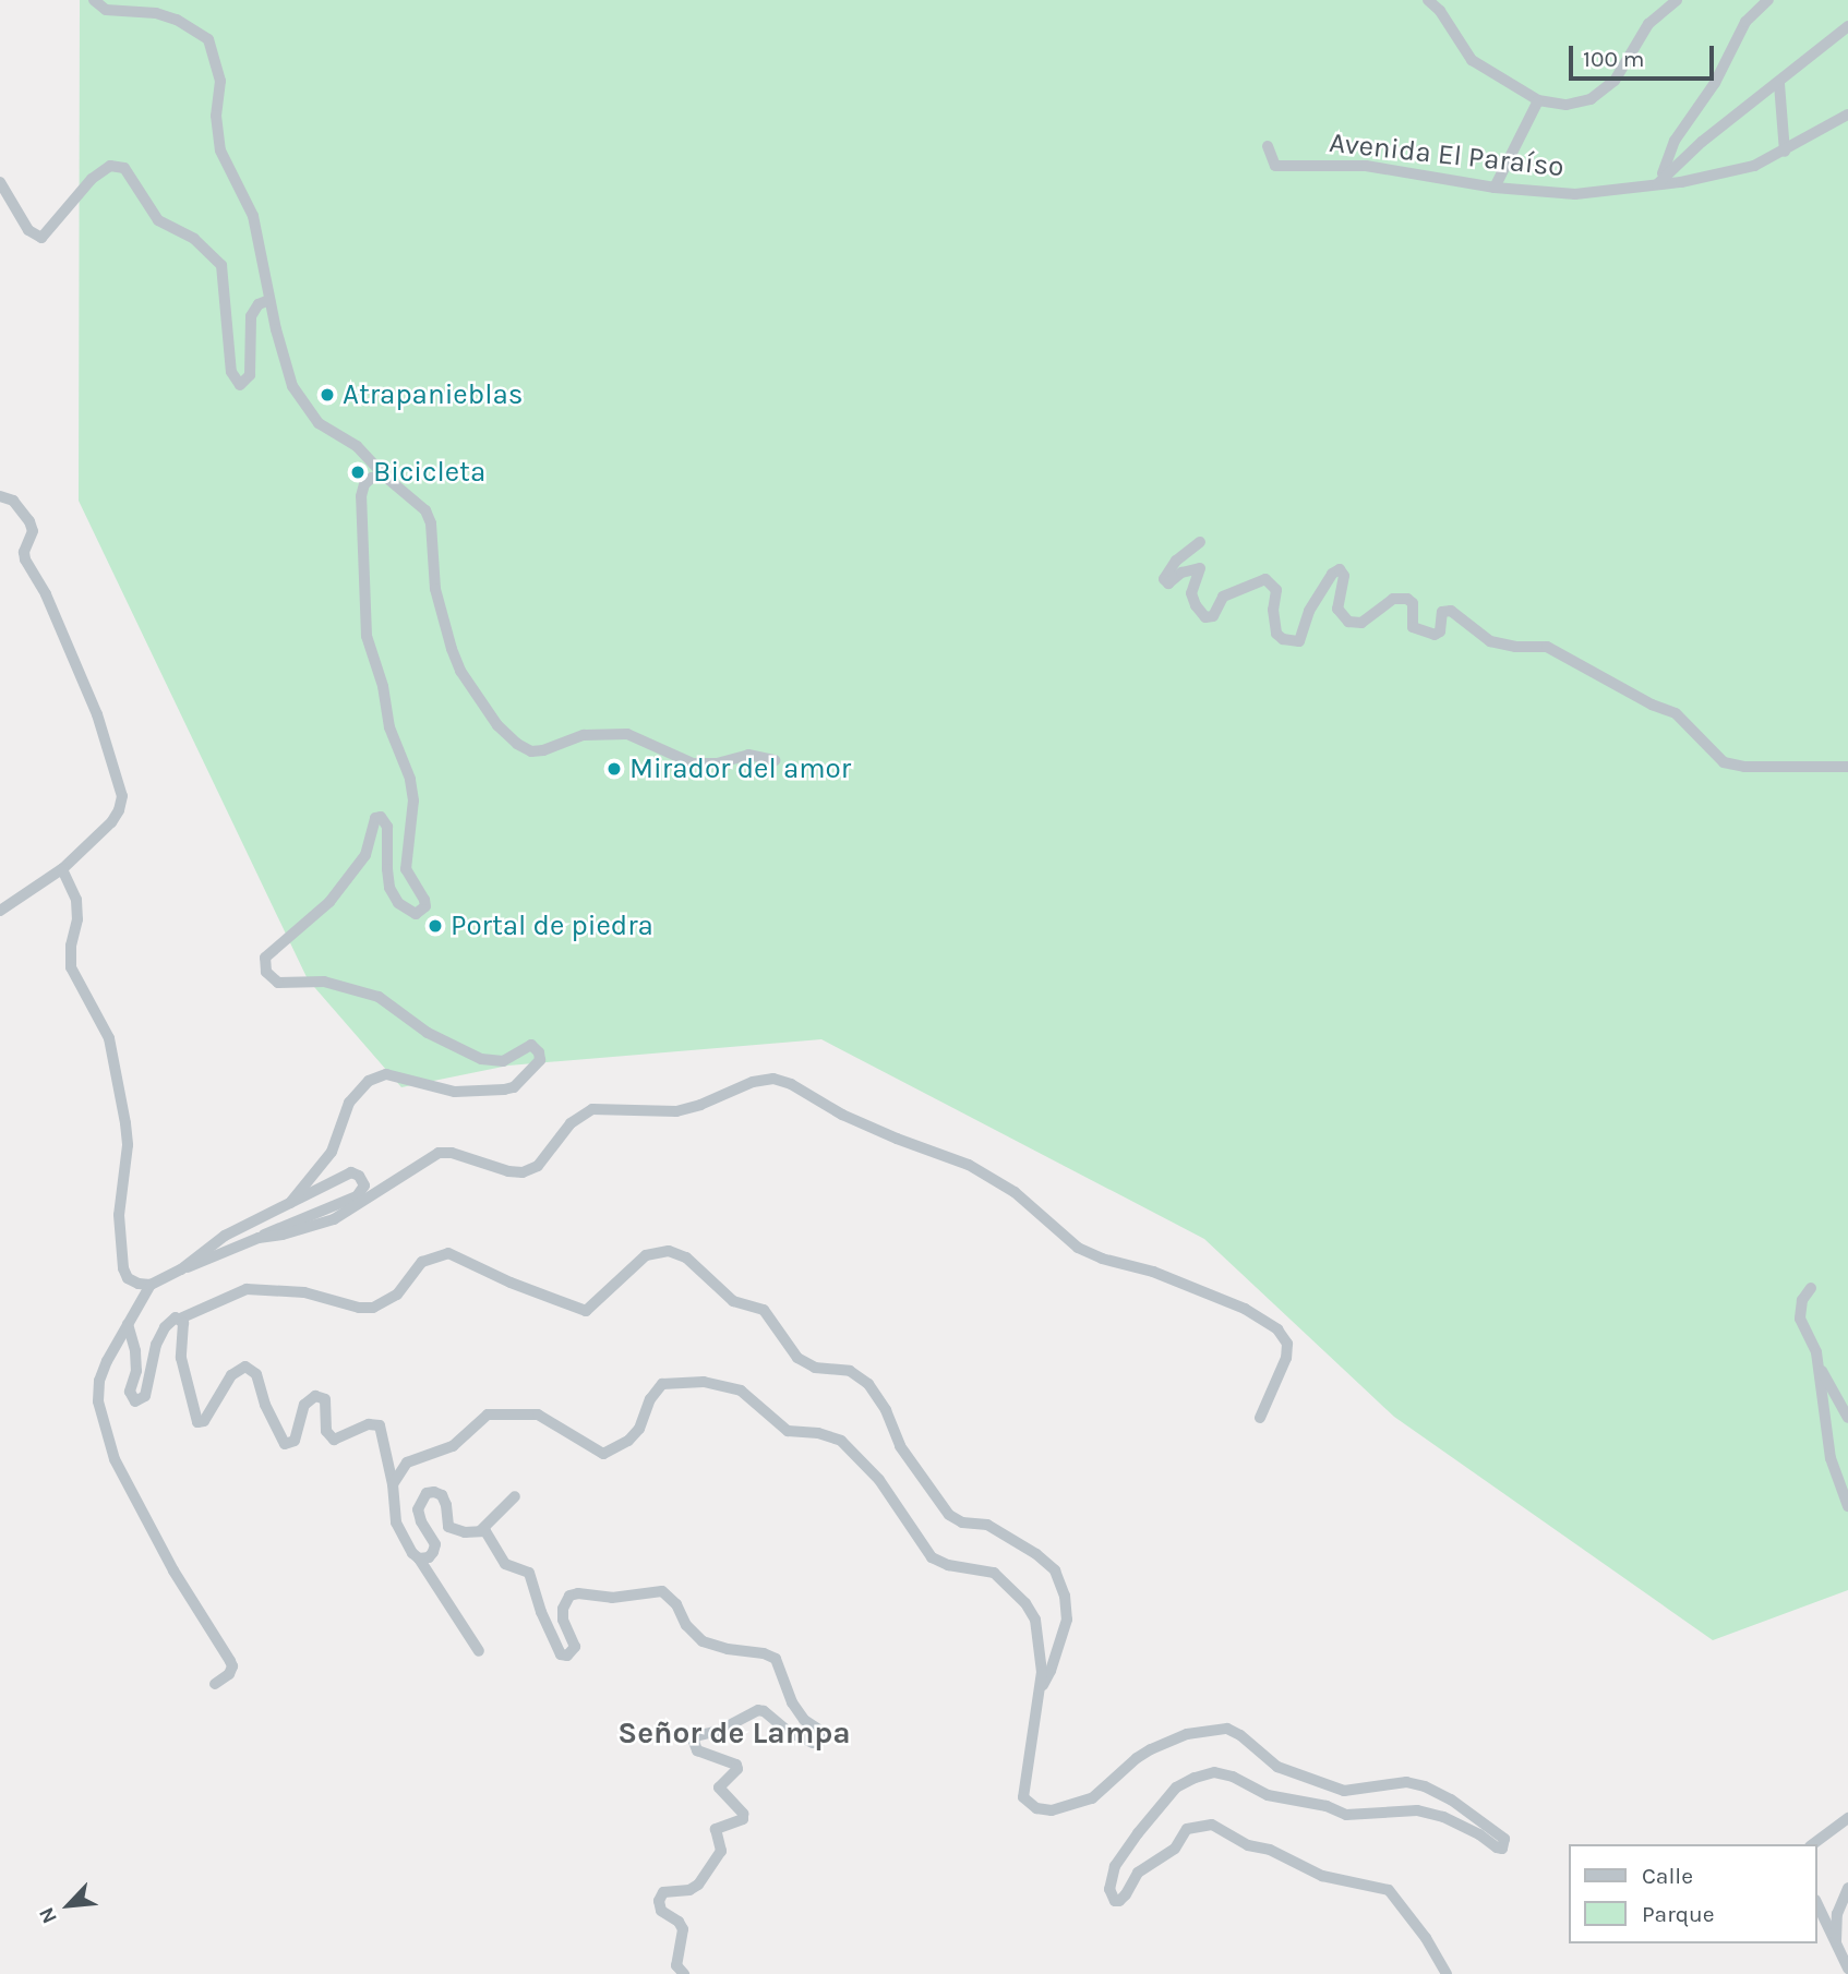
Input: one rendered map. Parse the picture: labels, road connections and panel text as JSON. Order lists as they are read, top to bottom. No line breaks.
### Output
{"streets":{"street":["Avenida El Paraíso"]},"districts":["Señor de Lampa"],"places":["Atrapanieblas","Bicicleta","Mirador del amor","Portal de piedra"],"legend":["Calle","Parque"],"scale_bar":"100 m","north":"bottom left"}
